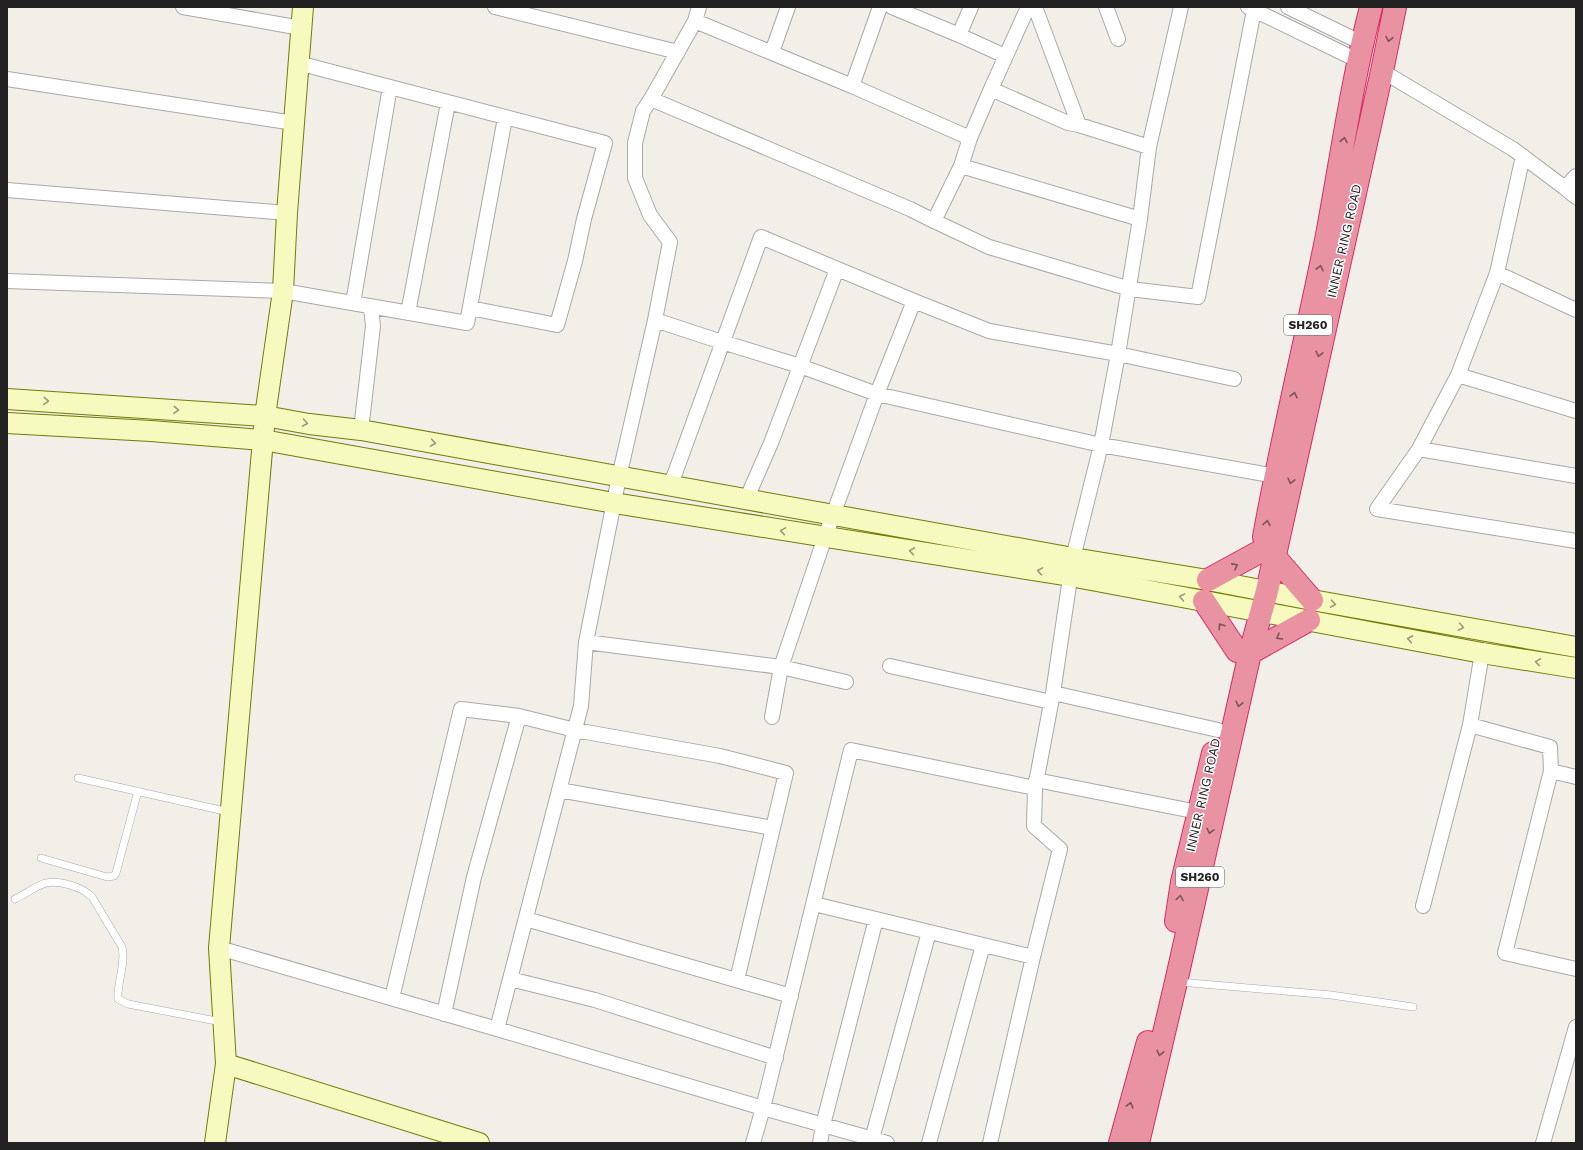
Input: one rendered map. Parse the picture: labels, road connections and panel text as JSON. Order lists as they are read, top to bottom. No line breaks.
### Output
{"streets":{"highway":["INNER RING ROAD","SH260"]}}
